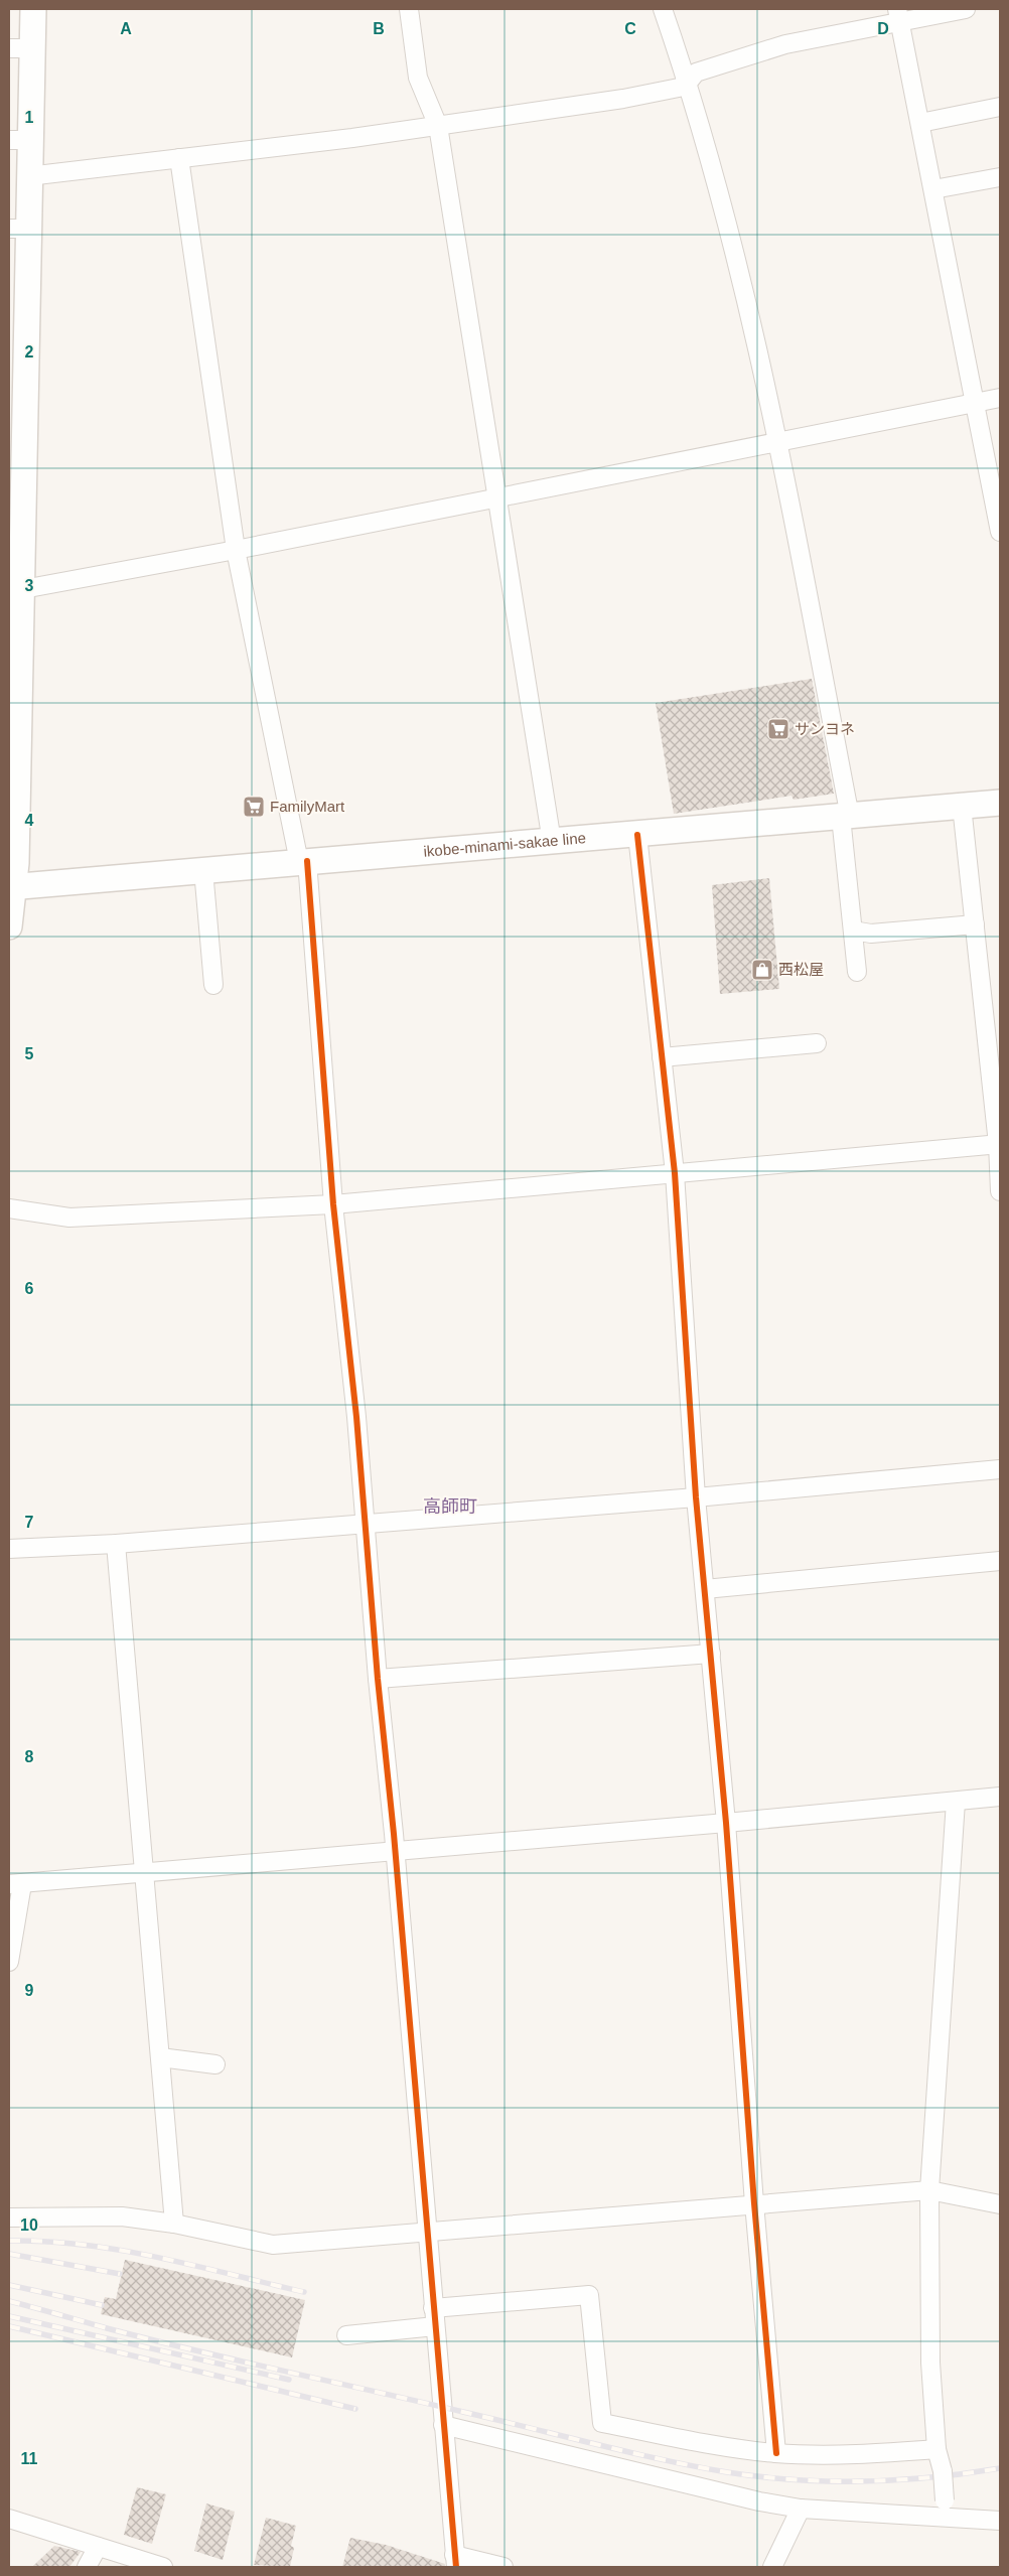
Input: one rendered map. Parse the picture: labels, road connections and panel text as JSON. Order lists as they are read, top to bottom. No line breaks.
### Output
{"streets":{"main road":["ikobe-minami-sakae line"]},"districts":["高師町"],"places":{"supermarket":["サンヨネ","FamilyMart"],"shop":["西松屋"]},"grid":{"columns":["A","B","C","D"],"rows":["1","2","3","4","5","6","7","8","9","10","11"]}}
